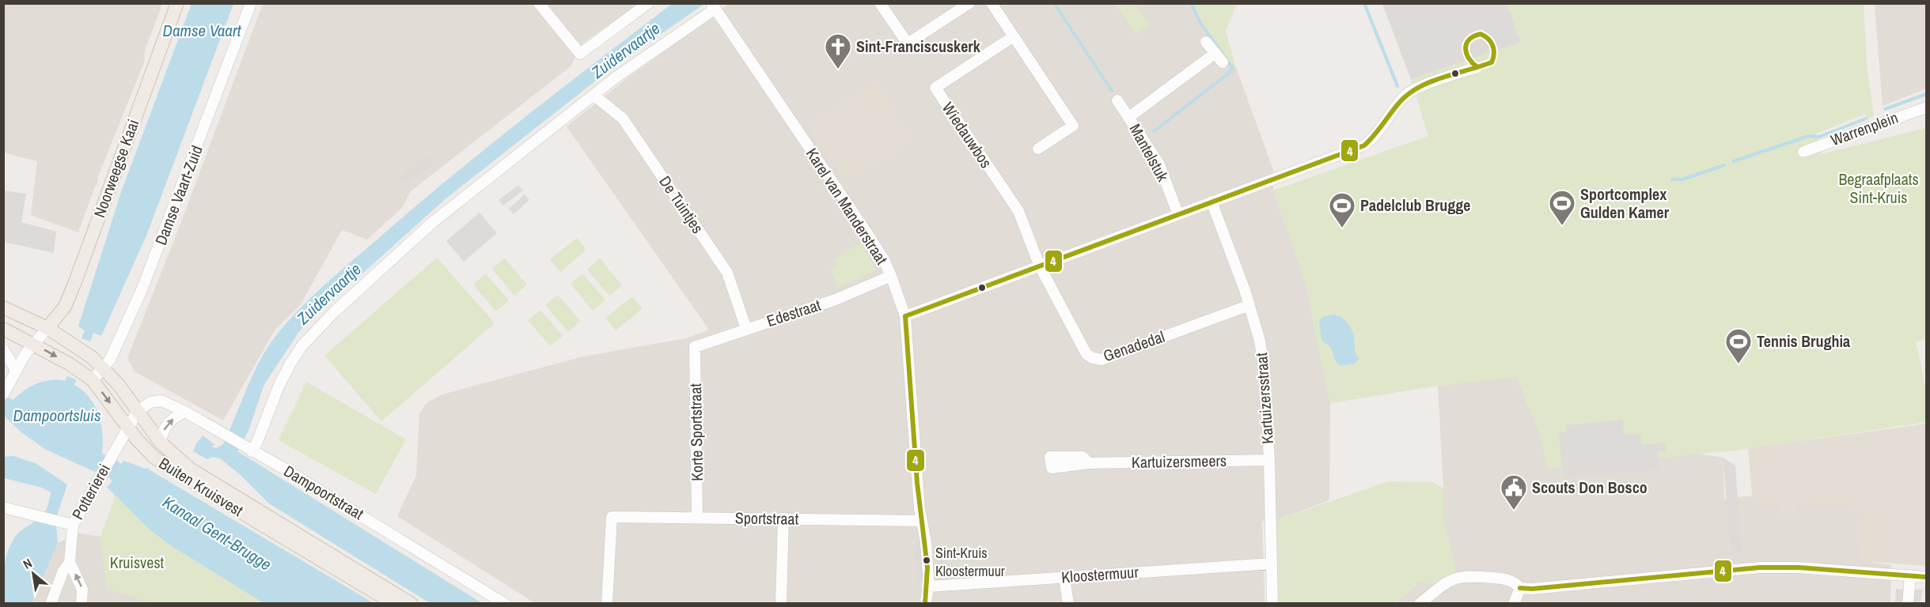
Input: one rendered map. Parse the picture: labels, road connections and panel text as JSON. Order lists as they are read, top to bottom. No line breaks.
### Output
{"streets":{"main road":["Noorweegse Kaai","Buiten Kruisvest"],"street":["Warrenplein","Wiedauwbos","Mantelstuk","Damse Vaart-Zuid","De Tuintjes","Karel van Manderstraat","Edestraat","Genadedal","Kartuizersstraat","Korte Sportstraat","Kartuizersmeers","Potterierei","Dampoortstraat","Sportstraat","Kloostermuur"]},"crossings":[["Wiedauwbos","Genadedal"],["Noorweegse Kaai","Buiten Kruisvest"],["Damse Vaart-Zuid","Buiten Kruisvest"],["De Tuintjes","Edestraat"],["Karel van Manderstraat","Edestraat"],["Karel van Manderstraat","Sportstraat"],["Karel van Manderstraat","Kloostermuur"],["Edestraat","Korte Sportstraat"],["Genadedal","Kartuizersstraat"],["Kartuizersstraat","Kartuizersmeers"],["Kartuizersstraat","Kloostermuur"],["Korte Sportstraat","Sportstraat"],["Buiten Kruisvest","Potterierei"],["Buiten Kruisvest","Dampoortstraat"],["Potterierei","Dampoortstraat"]],"water":["Damse Vaart","Zuidervaartje","Dampoortsluis","Kanaal Gent-Brugge"],"parks":["Begraafplaats Sint-Kruis","Kruisvest"],"places":{"church":["Sint-Franciscuskerk"],"sports":["Sportcomplex Gulden Kamer","Padelclub Brugge","Tennis Brughia"],"public building":["Scouts Don Bosco"],"other":["Sint-Kruis Kloostermuur"]},"lines":["transit line 4"],"north":"top left"}
